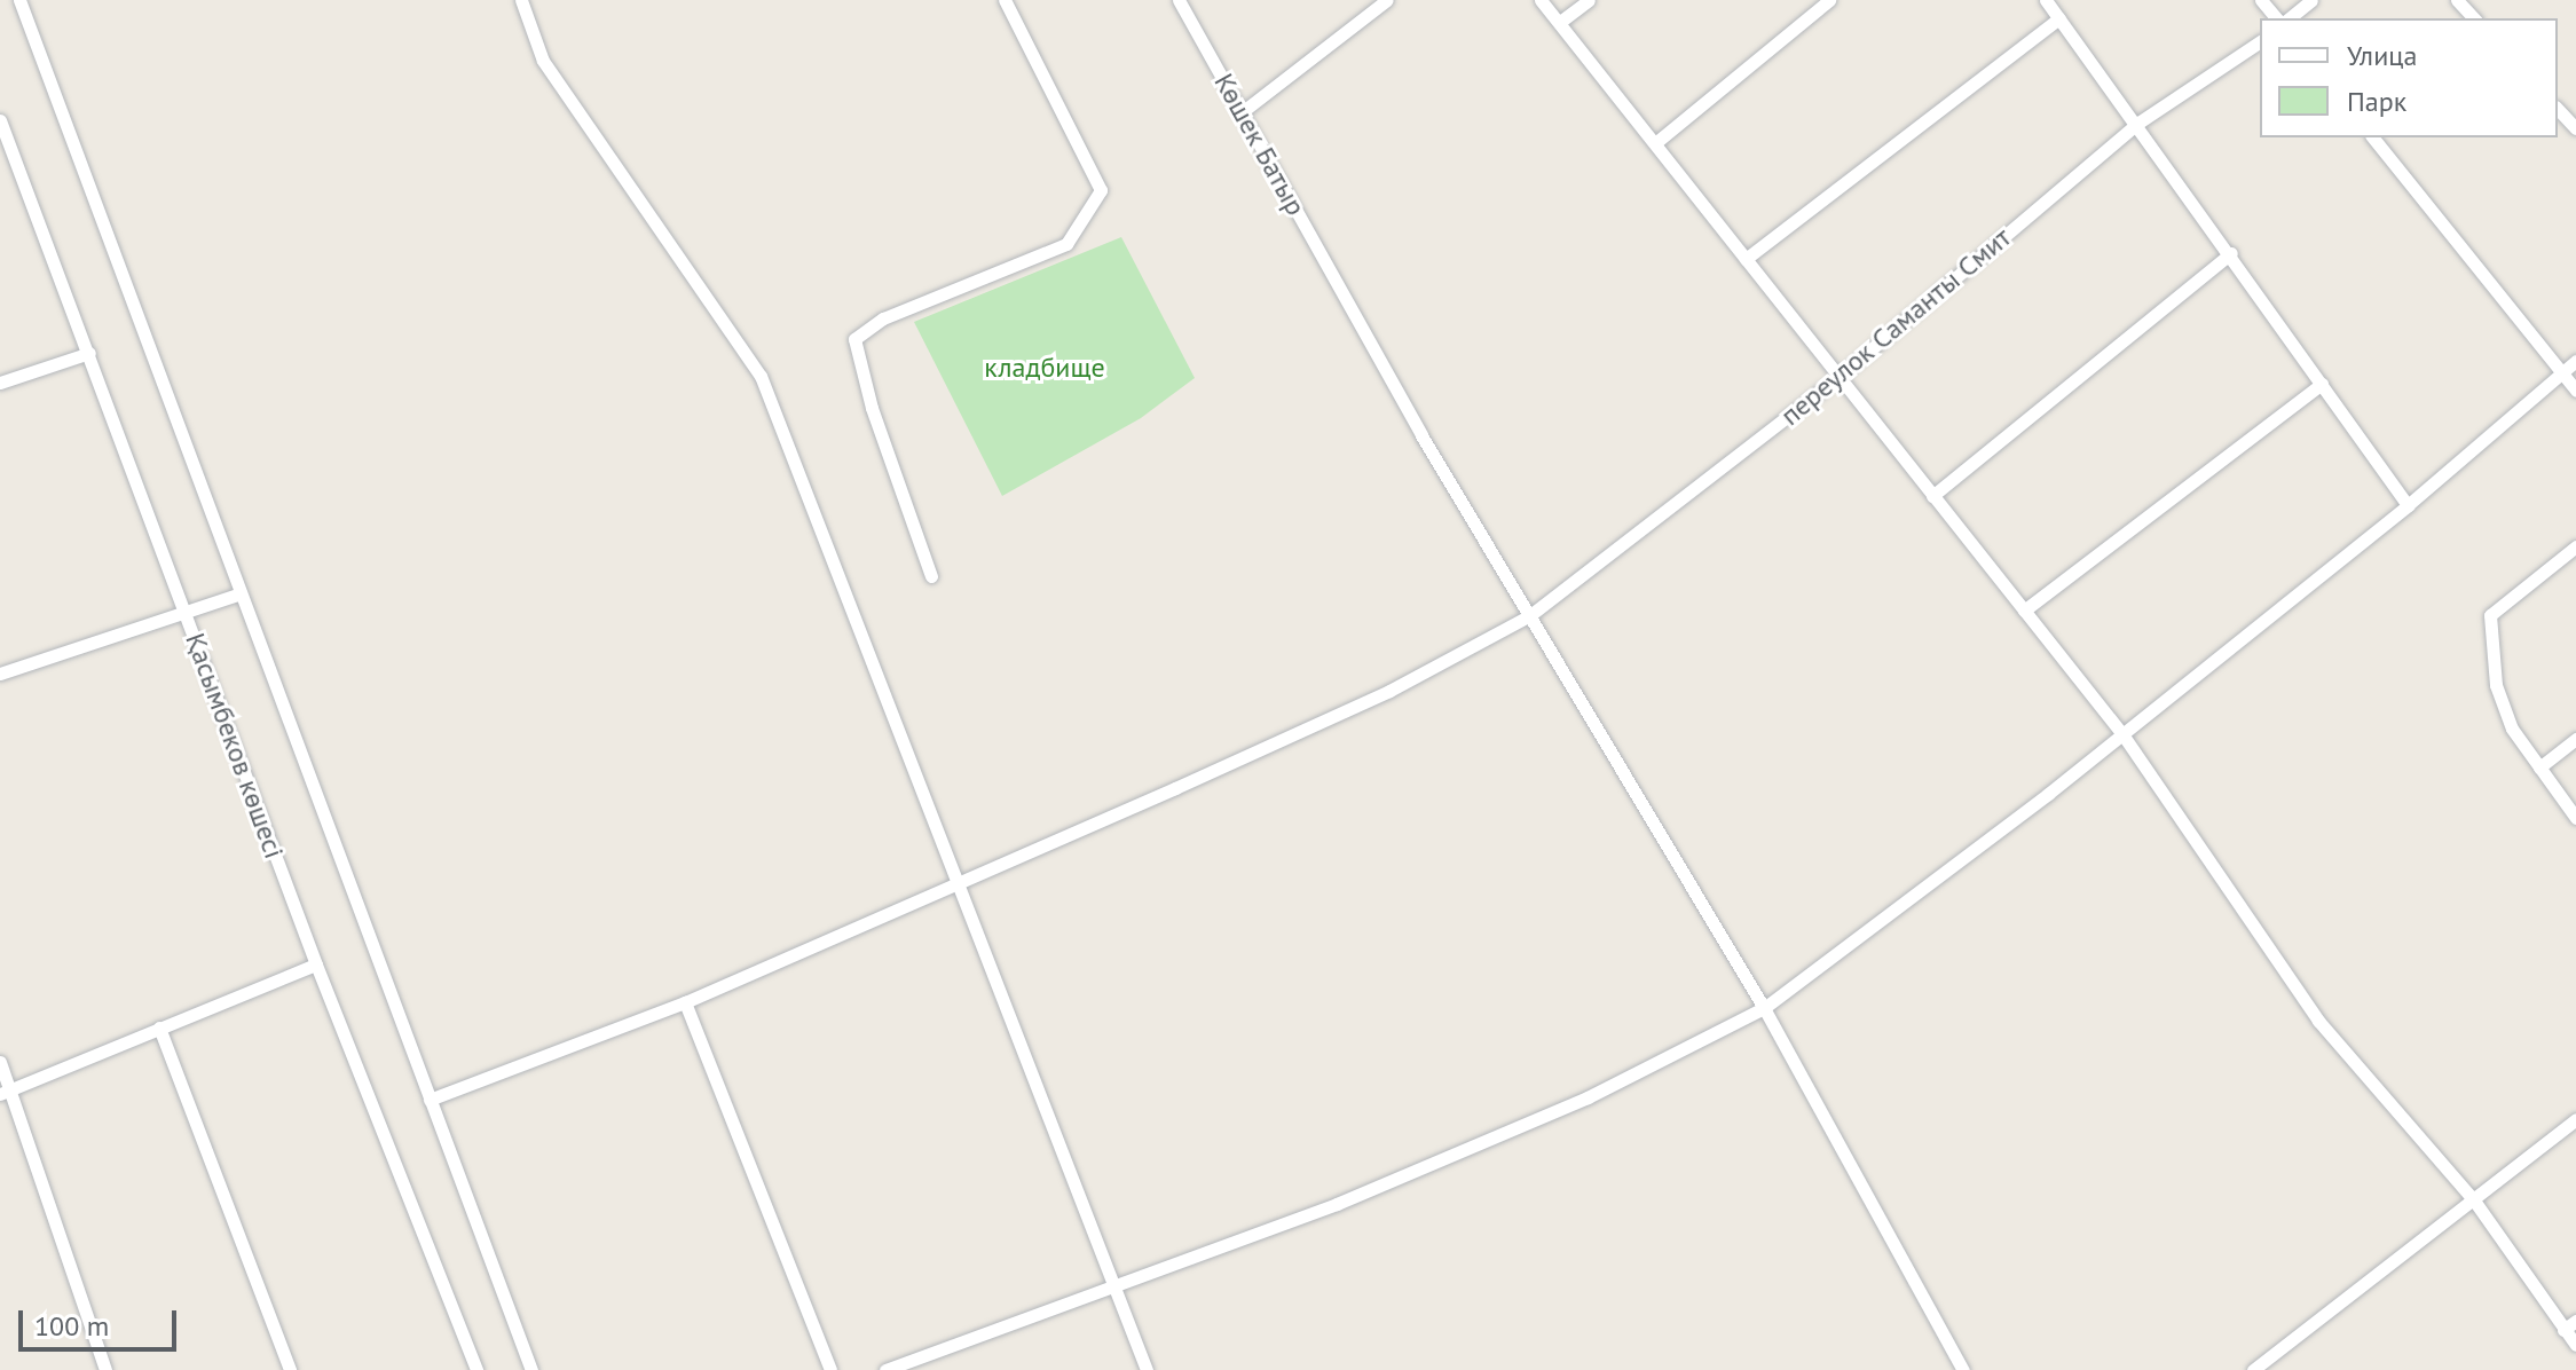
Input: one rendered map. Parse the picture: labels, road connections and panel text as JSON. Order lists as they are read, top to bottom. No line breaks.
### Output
{"streets":{"street":["Көшек Батыр","переулок Саманты Смит","Қасымбеков көшесі"]},"crossings":[["Көшек Батыр","переулок Саманты Смит"]],"parks":["кладбище"],"legend":["Улица","Парк"],"scale_bar":"100 m"}
